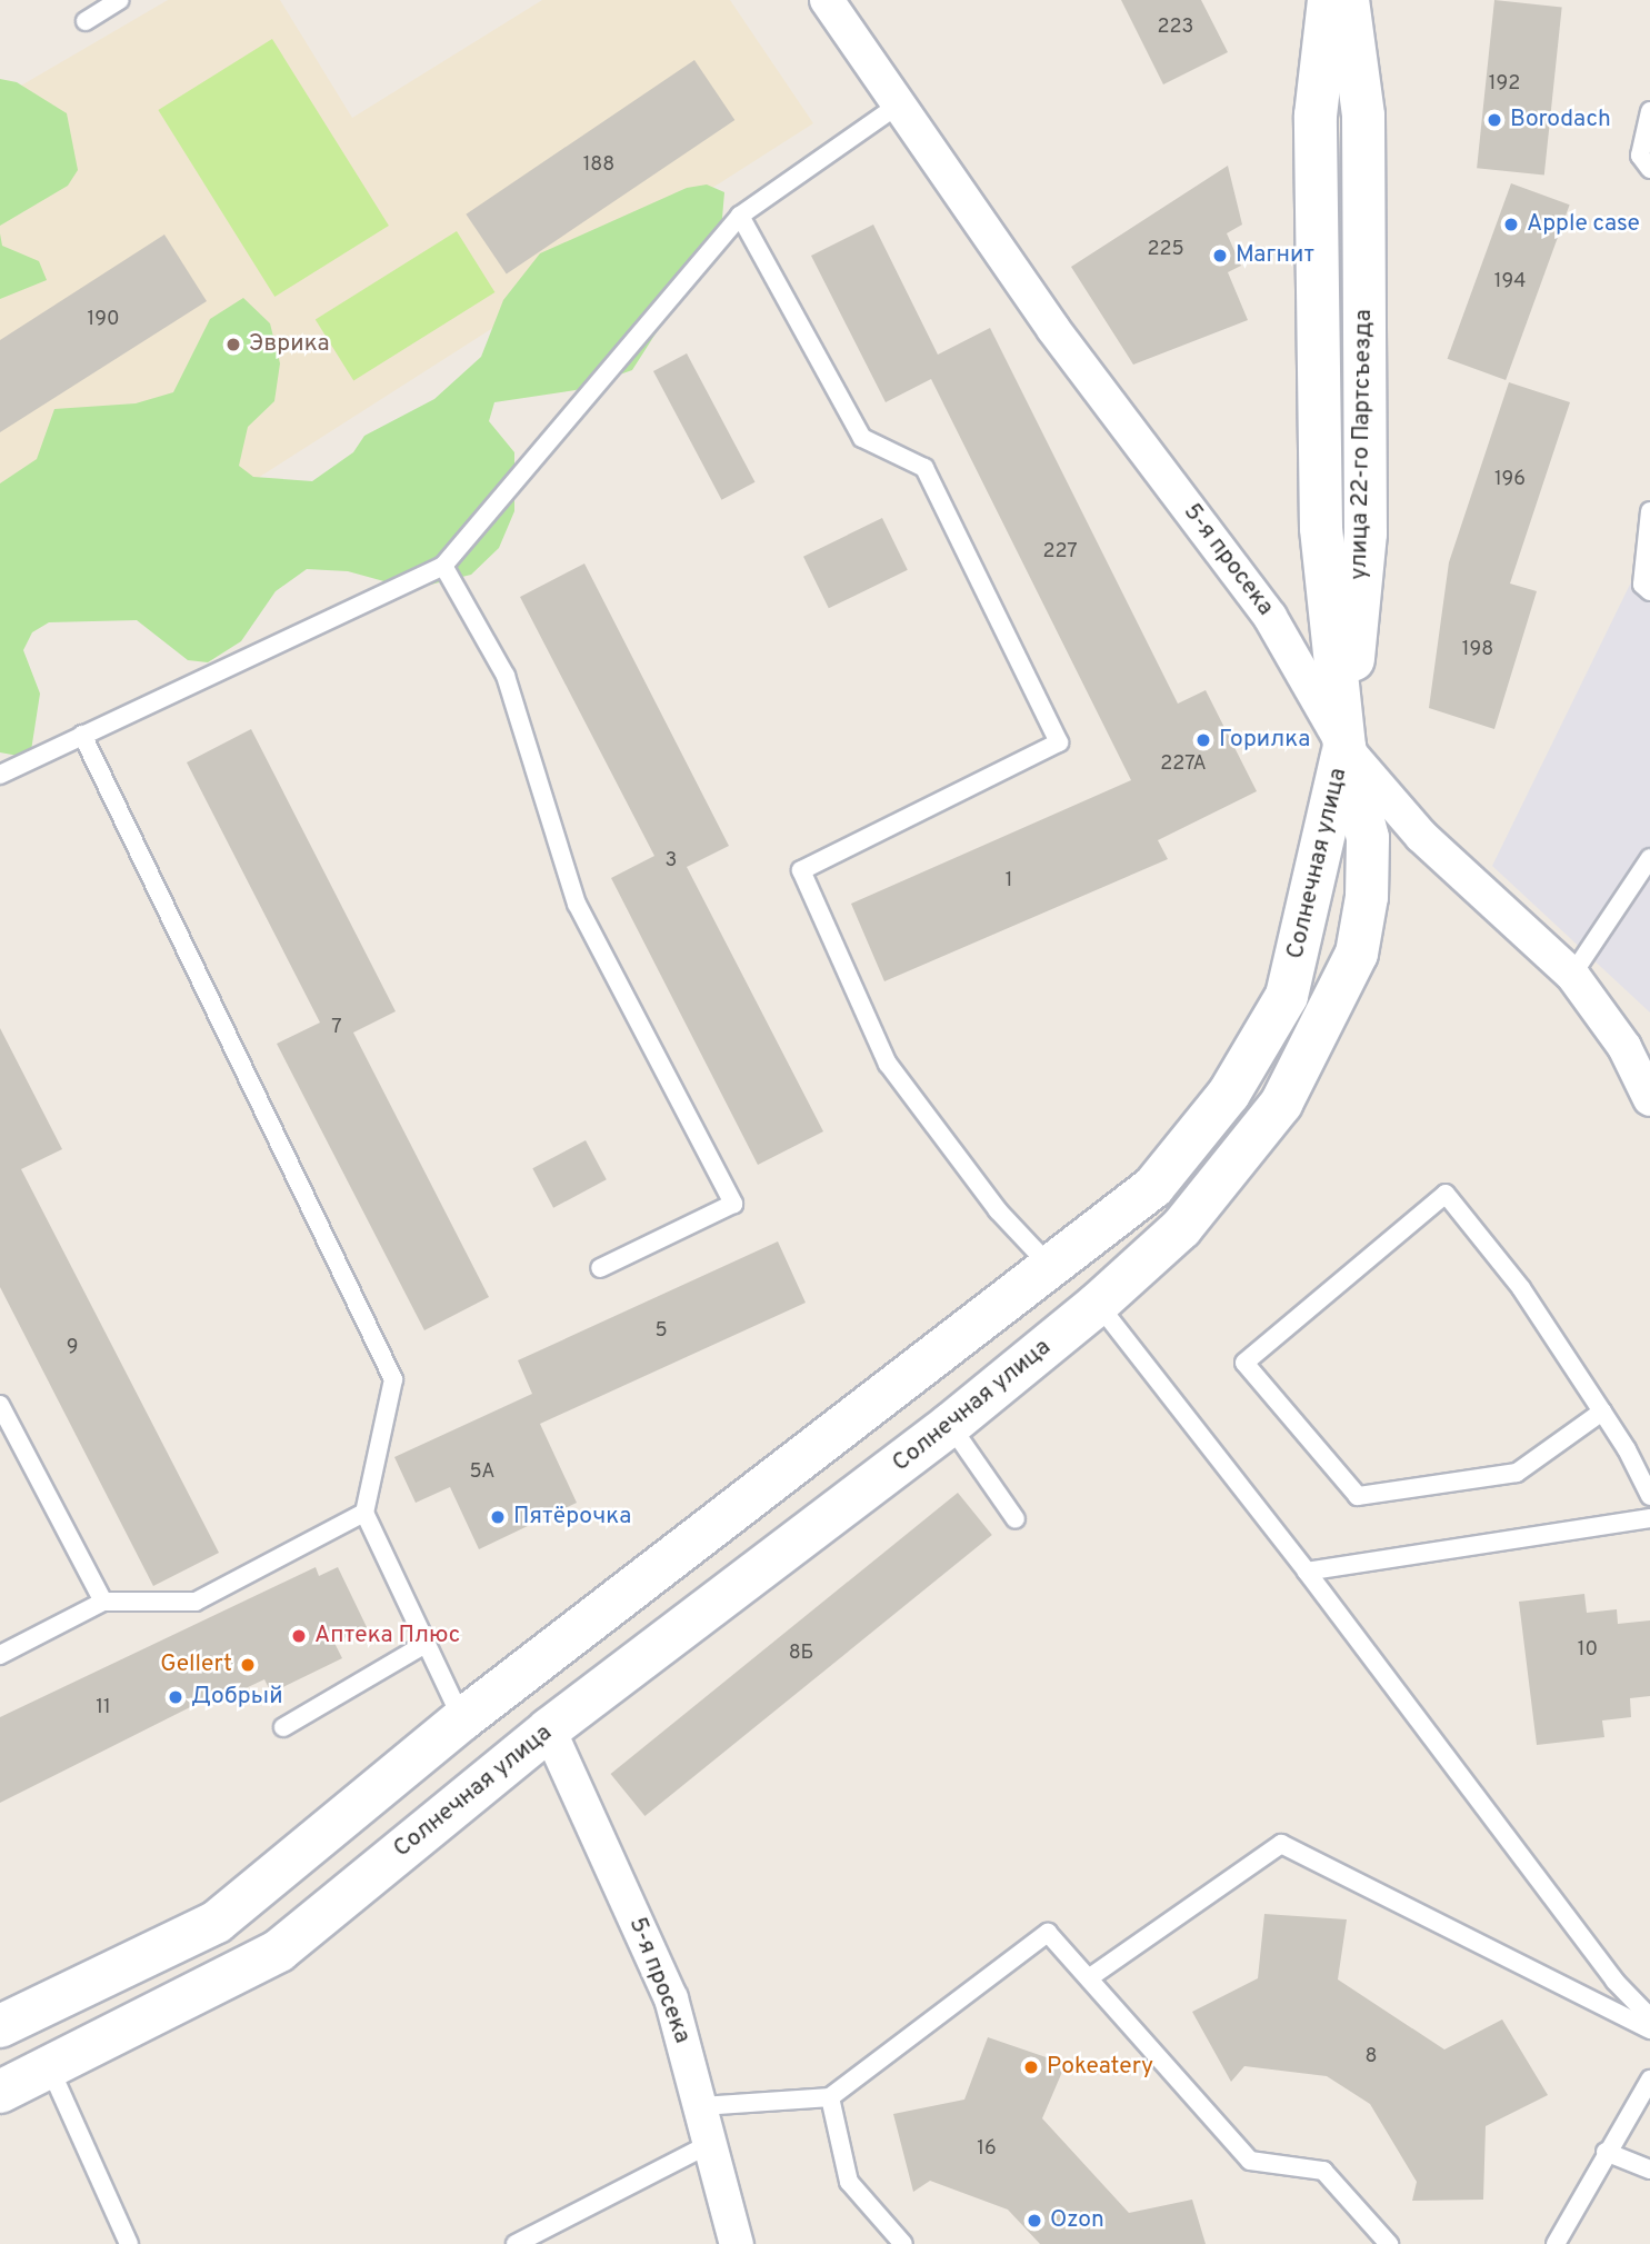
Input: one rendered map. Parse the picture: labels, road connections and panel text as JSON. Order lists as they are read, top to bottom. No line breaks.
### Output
{"streets":{"main road":["улица 22-го Партсъезда","Солнечная улица"],"street":["5-я просека"]},"crossings":[["улица 22-го Партсъезда","5-я просека"],["улица 22-го Партсъезда","Солнечная улица"],["5-я просека","Солнечная улица"]],"places":["Borodach","Apple case","Магнит","Эврика","Горилка","Пятёрочка","Аптека Плюс","Gellert","Добрый","Pokeatery","Ozon"],"house_numbers":["223","192","188","225","194","190","196","227","198","227А","3","1","7","5","9","5А","10","8Б","11","8","16"]}
